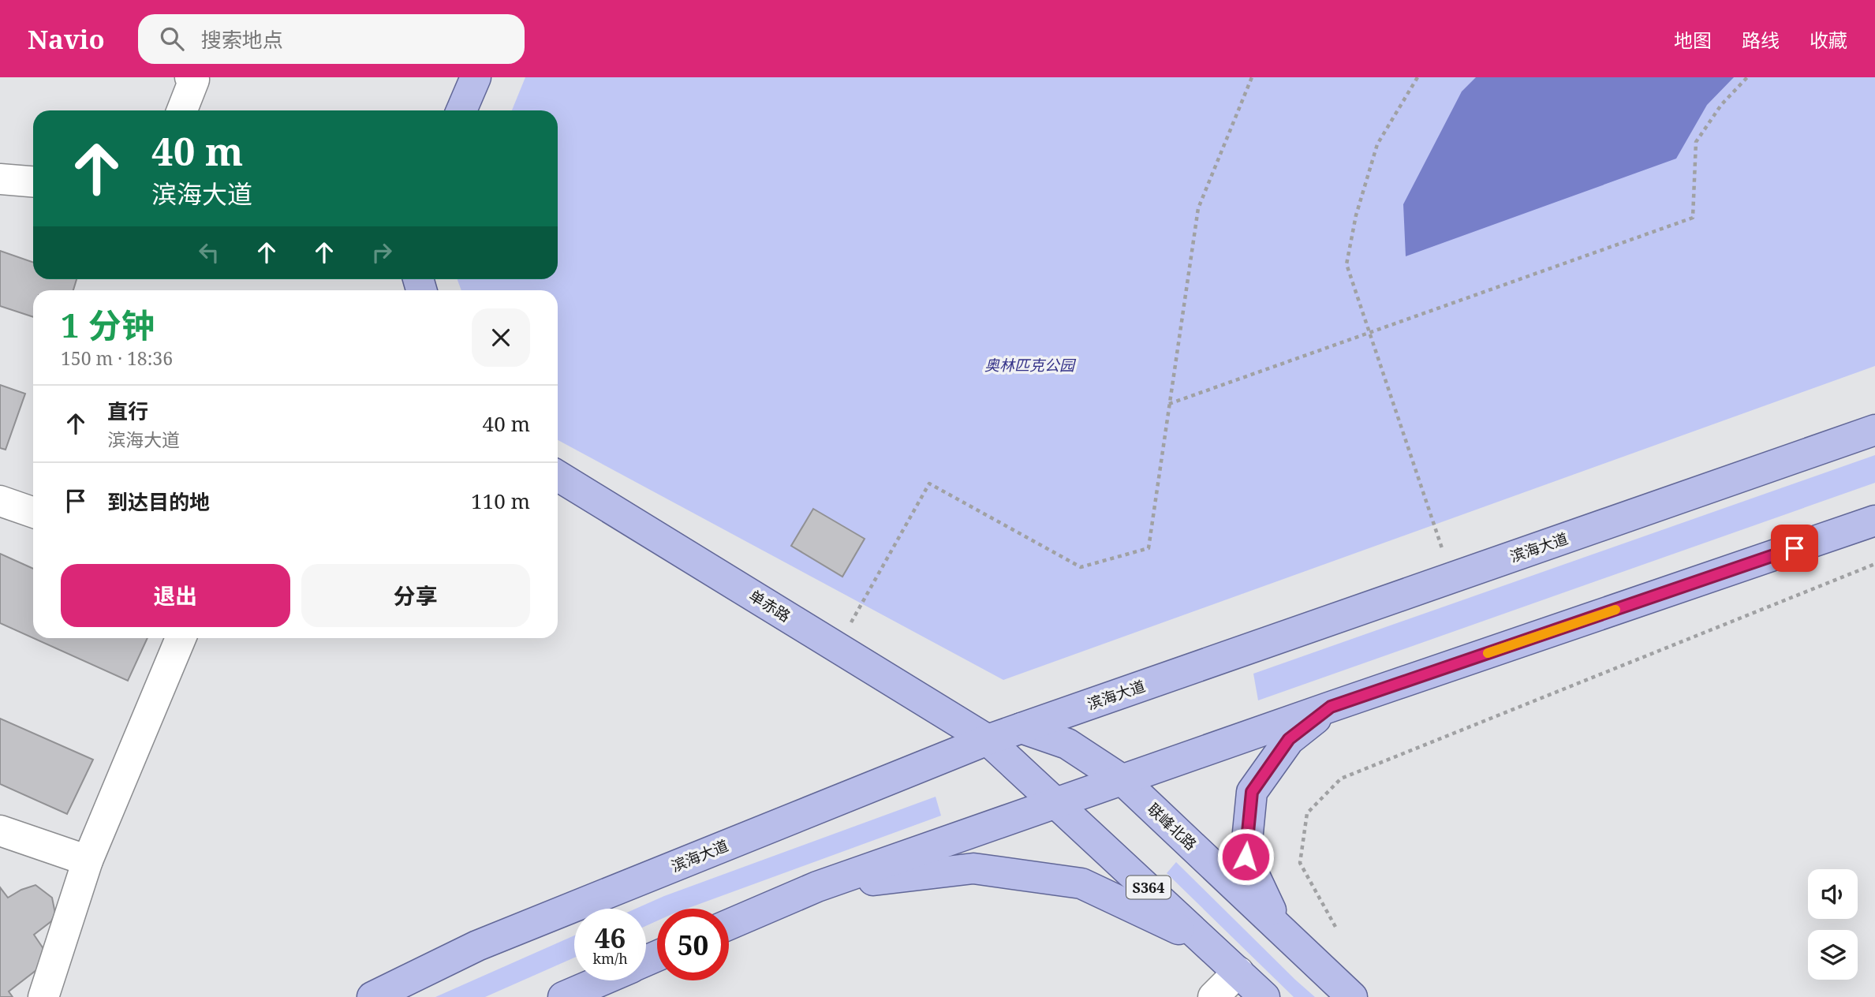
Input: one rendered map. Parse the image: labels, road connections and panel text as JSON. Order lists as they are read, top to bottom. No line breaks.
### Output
{"streets":{"main road":["滨海大道","单赤路","联峰北路","S364"]},"crossings":[["滨海大道","单赤路"],["滨海大道","联峰北路"],["滨海大道","S364"],["单赤路","S364"]],"parks":["奥林匹克公园"],"page":{"header":"Navio","search":"搜索地点","nav":["地图","路线","收藏"],"turn":["40 m","滨海大道"],"heading":["1 分钟","150 m · 18:36"],"list":[{"name":"直行","note":"滨海大道","value":"40 m"},{"name":"到达目的地","value":"110 m"}],"buttons":["退出","分享"],"speed":"46 km/h","limit":"50"}}
